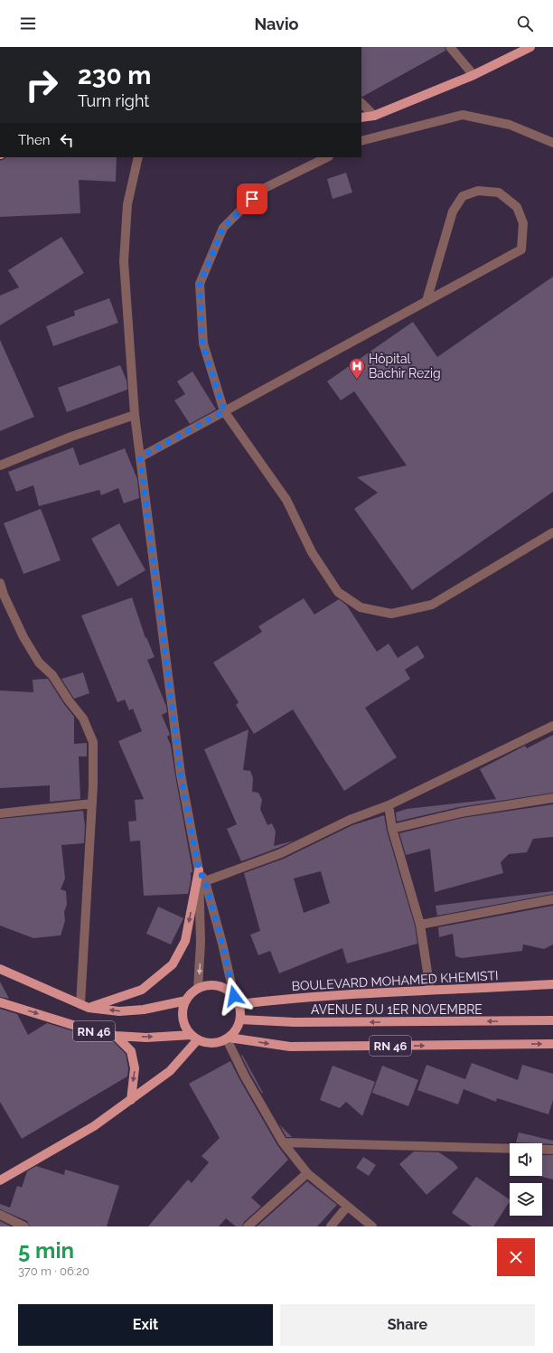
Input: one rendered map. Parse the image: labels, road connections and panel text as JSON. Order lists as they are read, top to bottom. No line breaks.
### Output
{"streets":{"main road":["BOULEVARD MOHAMED KHEMISTI","AVENUE DU 1ER NOVEMBRE","RN 46"]},"crossings":[["BOULEVARD MOHAMED KHEMISTI","AVENUE DU 1ER NOVEMBRE"],["BOULEVARD MOHAMED KHEMISTI","RN 46"],["AVENUE DU 1ER NOVEMBRE","RN 46"]],"places":{"hospital":["Hôpital Bachir Rezig"]},"page":{"header":"Navio","turn":["230 m","Turn right"],"then":"Then","heading":["5 min","370 m · 06:20"],"buttons":["Exit","Share"]}}
